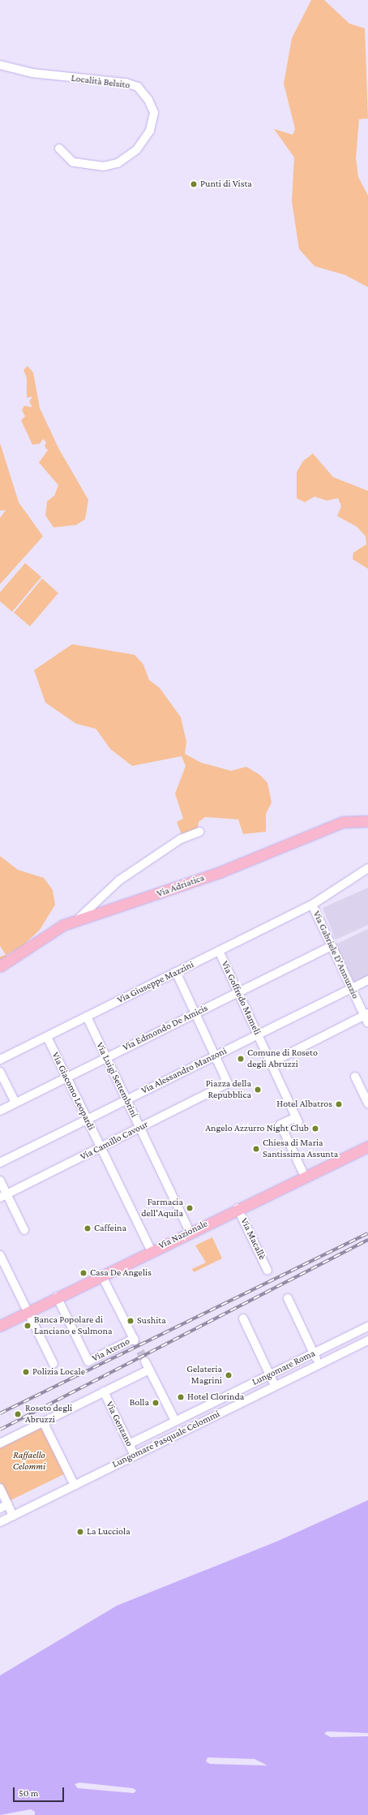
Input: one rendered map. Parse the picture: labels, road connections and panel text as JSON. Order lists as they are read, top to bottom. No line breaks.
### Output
{"streets":{"main road":["Via Adriatica","Via Nazionale"],"street":["Località Belsito","Via Gabriele D'Annunzio","Via Giuseppe Mazzini","Via Goffredo Mameli","Via Edmondo De Amicis","Via Alessandro Manzoni","Via Luigi Settembrini","Via Giacomo Leopardi","Via Camillo Cavour","Via Macallè","Via Aterno","Lungomare Roma","Via Genzano","Lungomare Pasquale Celommi"]},"crossings":[["Via Gabriele D'Annunzio","Via Giuseppe Mazzini"],["Via Gabriele D'Annunzio","Via Edmondo De Amicis"],["Via Gabriele D'Annunzio","Via Alessandro Manzoni"],["Via Giuseppe Mazzini","Via Goffredo Mameli"],["Via Giuseppe Mazzini","Via Luigi Settembrini"],["Via Giuseppe Mazzini","Via Giacomo Leopardi"],["Via Goffredo Mameli","Via Edmondo De Amicis"],["Via Goffredo Mameli","Via Alessandro Manzoni"],["Via Edmondo De Amicis","Via Luigi Settembrini"],["Via Edmondo De Amicis","Via Giacomo Leopardi"],["Via Alessandro Manzoni","Via Luigi Settembrini"],["Via Alessandro Manzoni","Via Giacomo Leopardi"],["Via Alessandro Manzoni","Via Camillo Cavour"],["Via Luigi Settembrini","Via Camillo Cavour"],["Via Luigi Settembrini","Via Nazionale"],["Via Giacomo Leopardi","Via Camillo Cavour"],["Via Giacomo Leopardi","Via Nazionale"],["Via Nazionale","Via Macallè"],["Via Nazionale","Via Aterno"],["Lungomare Roma","Via Genzano"],["Via Genzano","Lungomare Pasquale Celommi"]],"parks":["Raffaello Celommi"],"places":["Punti di Vista","Comune di Roseto degli Abruzzi","Piazza della Repubblica","Hotel Albatros","Angelo Azzurro Night Club","Chiesa di Maria Santissima Assunta","Farmacia dell'Aquila","Caffeina","Casa De Angelis","Sushita","Banca Popolare di Lanciano e Sulmona","Polizia Locale","Gelateria Magrini","Hotel Clorinda","Bolla","Roseto degli Abruzzi","La Lucciola"],"scale_bar":"50 m"}
